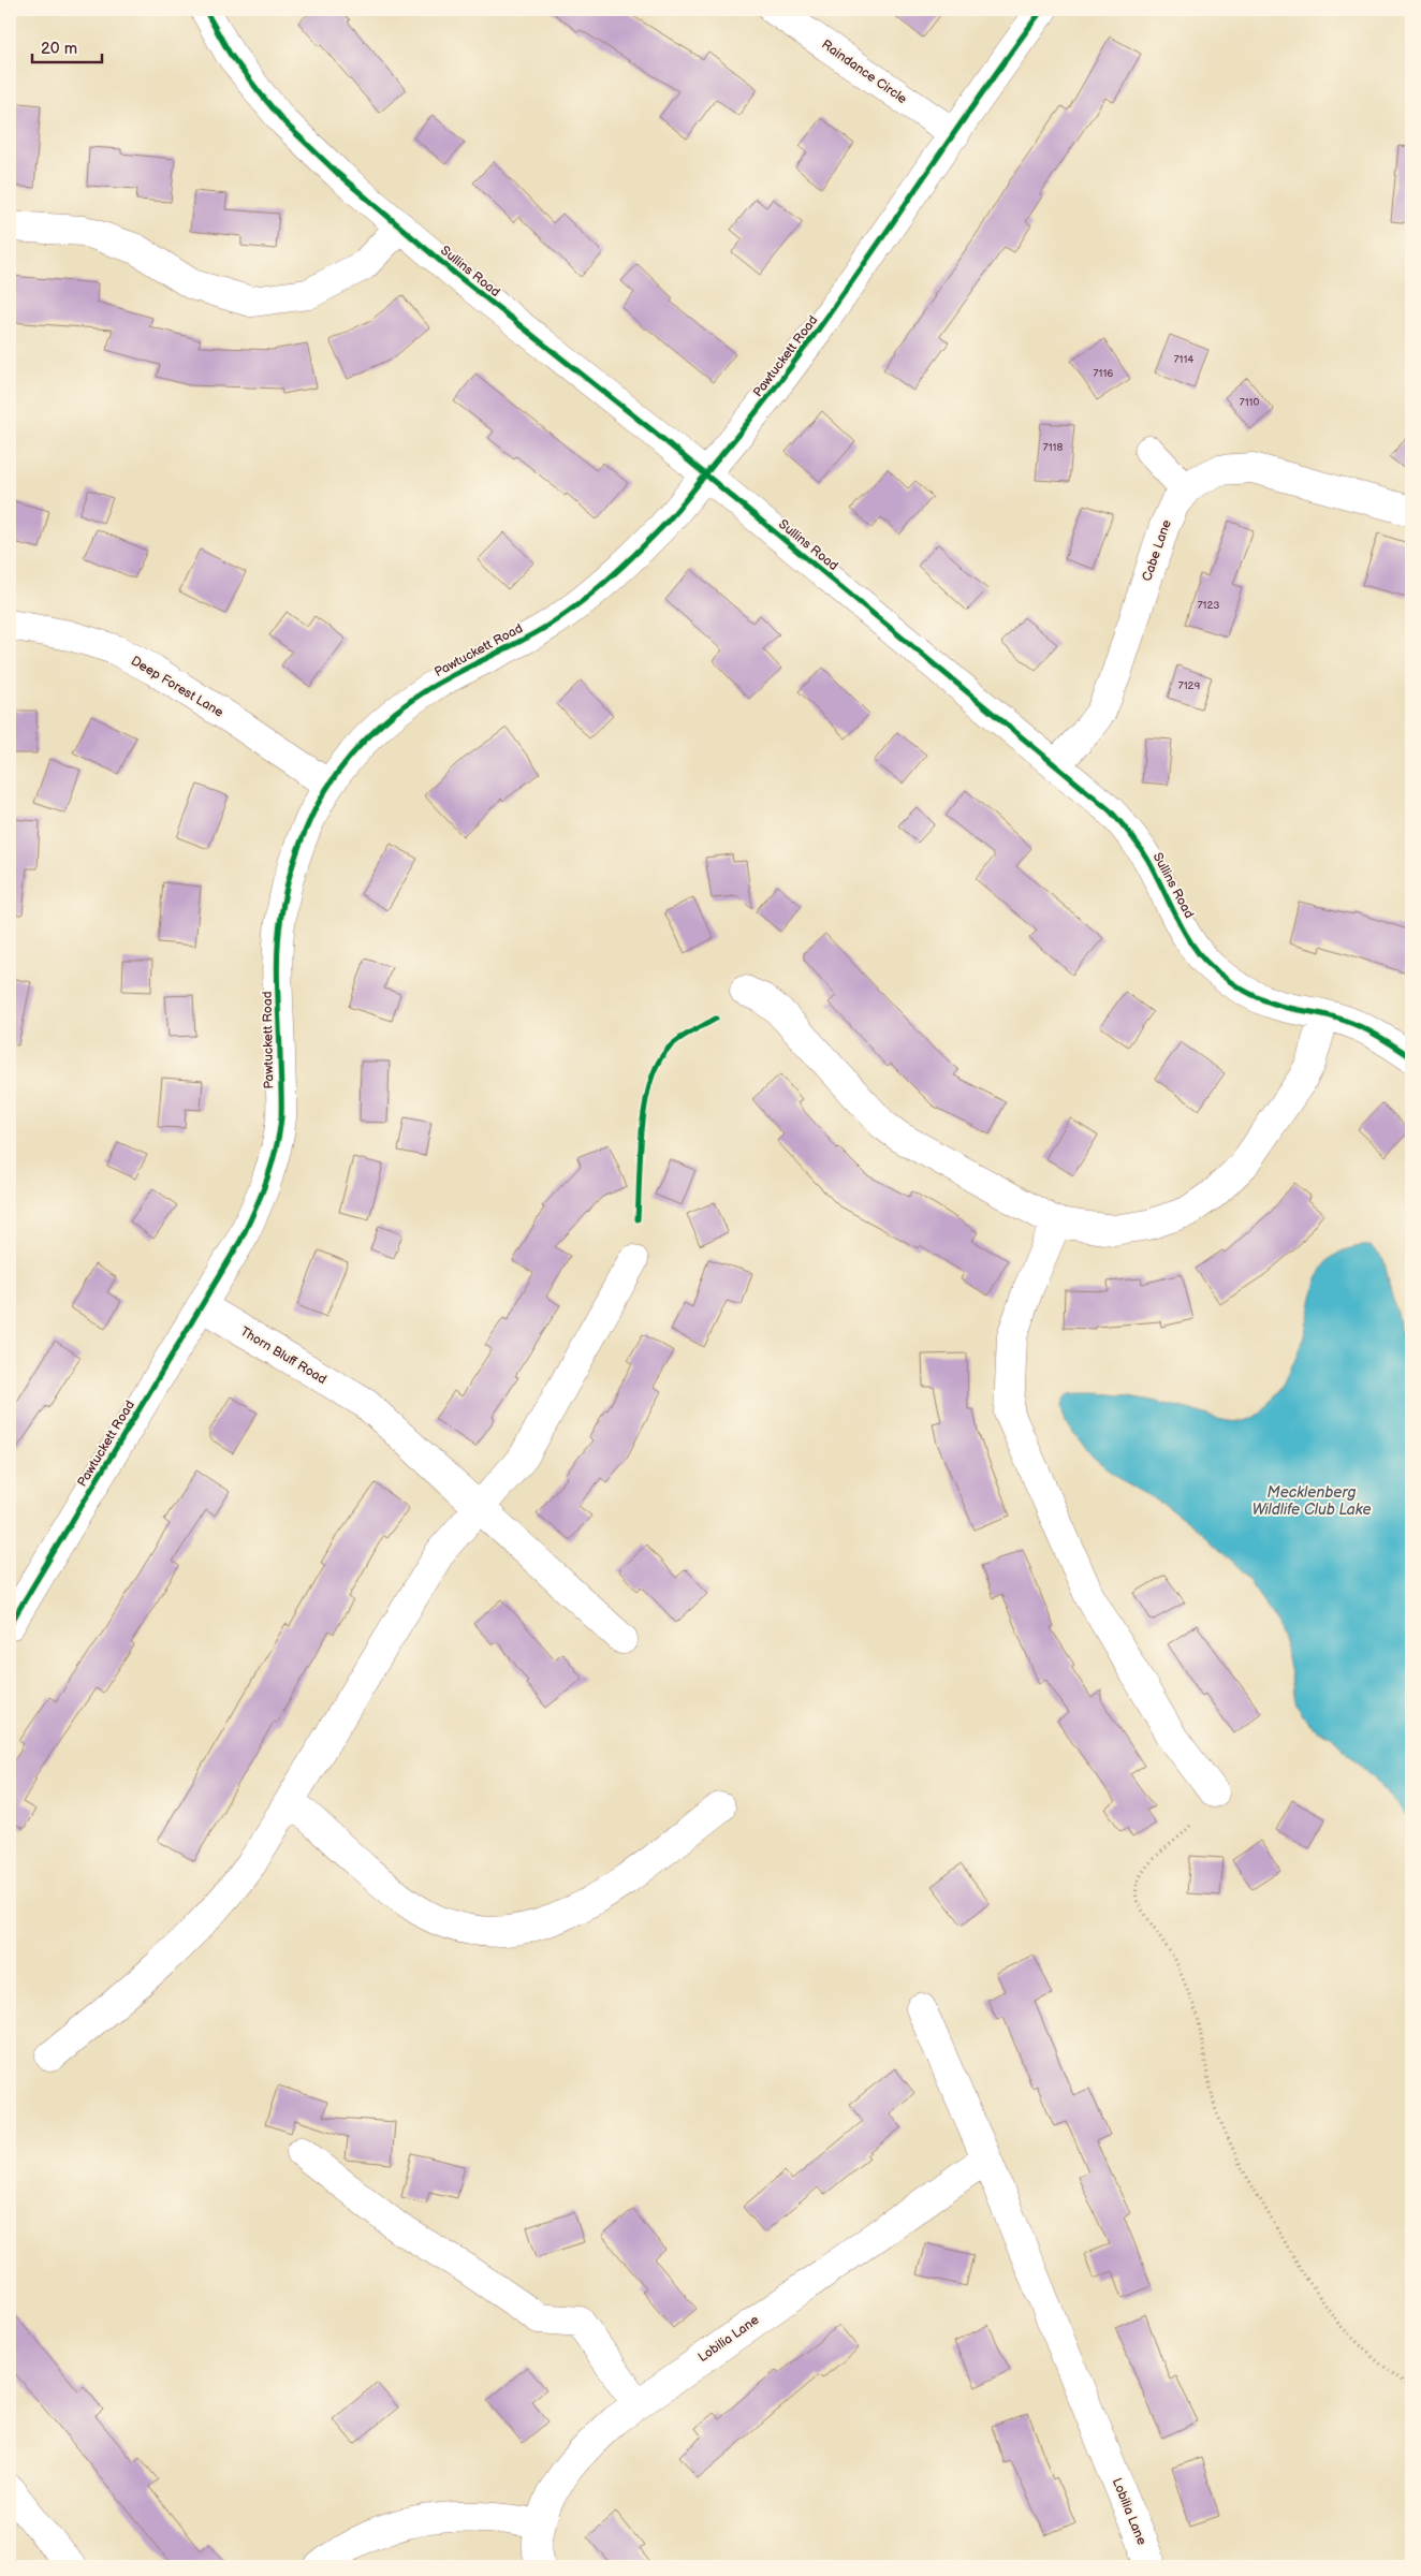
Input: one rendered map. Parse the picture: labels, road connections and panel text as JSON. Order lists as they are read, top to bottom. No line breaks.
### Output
{"streets":{"street":["Raindance Circle","Sullins Road","Pawtuckett Road","Cabe Lane","Deep Forest Lane","Thorn Bluff Road","Lobilia Lane"]},"crossings":[["Raindance Circle","Pawtuckett Road"],["Sullins Road","Pawtuckett Road"],["Sullins Road","Cabe Lane"],["Pawtuckett Road","Deep Forest Lane"],["Pawtuckett Road","Thorn Bluff Road"]],"water":["Mecklenberg Wildlife Club Lake"],"house_numbers":["7114","7116","7110","7118","7123","7129"],"scale_bar":"20 m"}
